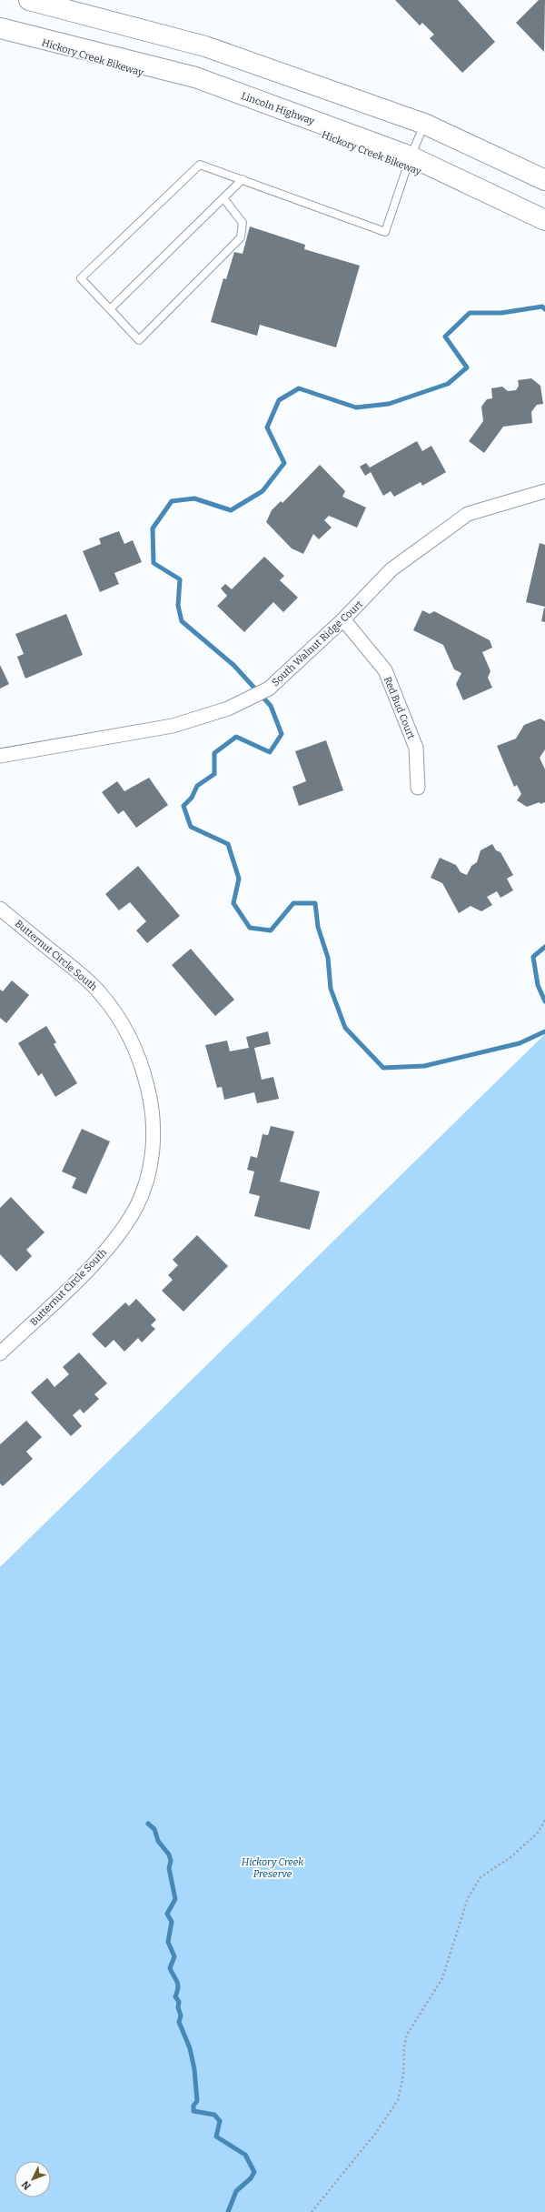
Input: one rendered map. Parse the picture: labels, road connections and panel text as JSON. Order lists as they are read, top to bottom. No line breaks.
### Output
{"streets":{"main road":["Lincoln Highway"],"street":["South Walnut Ridge Court","Red Bud Court","Butternut Circle South"]},"crossings":[["South Walnut Ridge Court","Red Bud Court"]],"parks":["Hickory Creek Preserve"],"north":"bottom left"}
